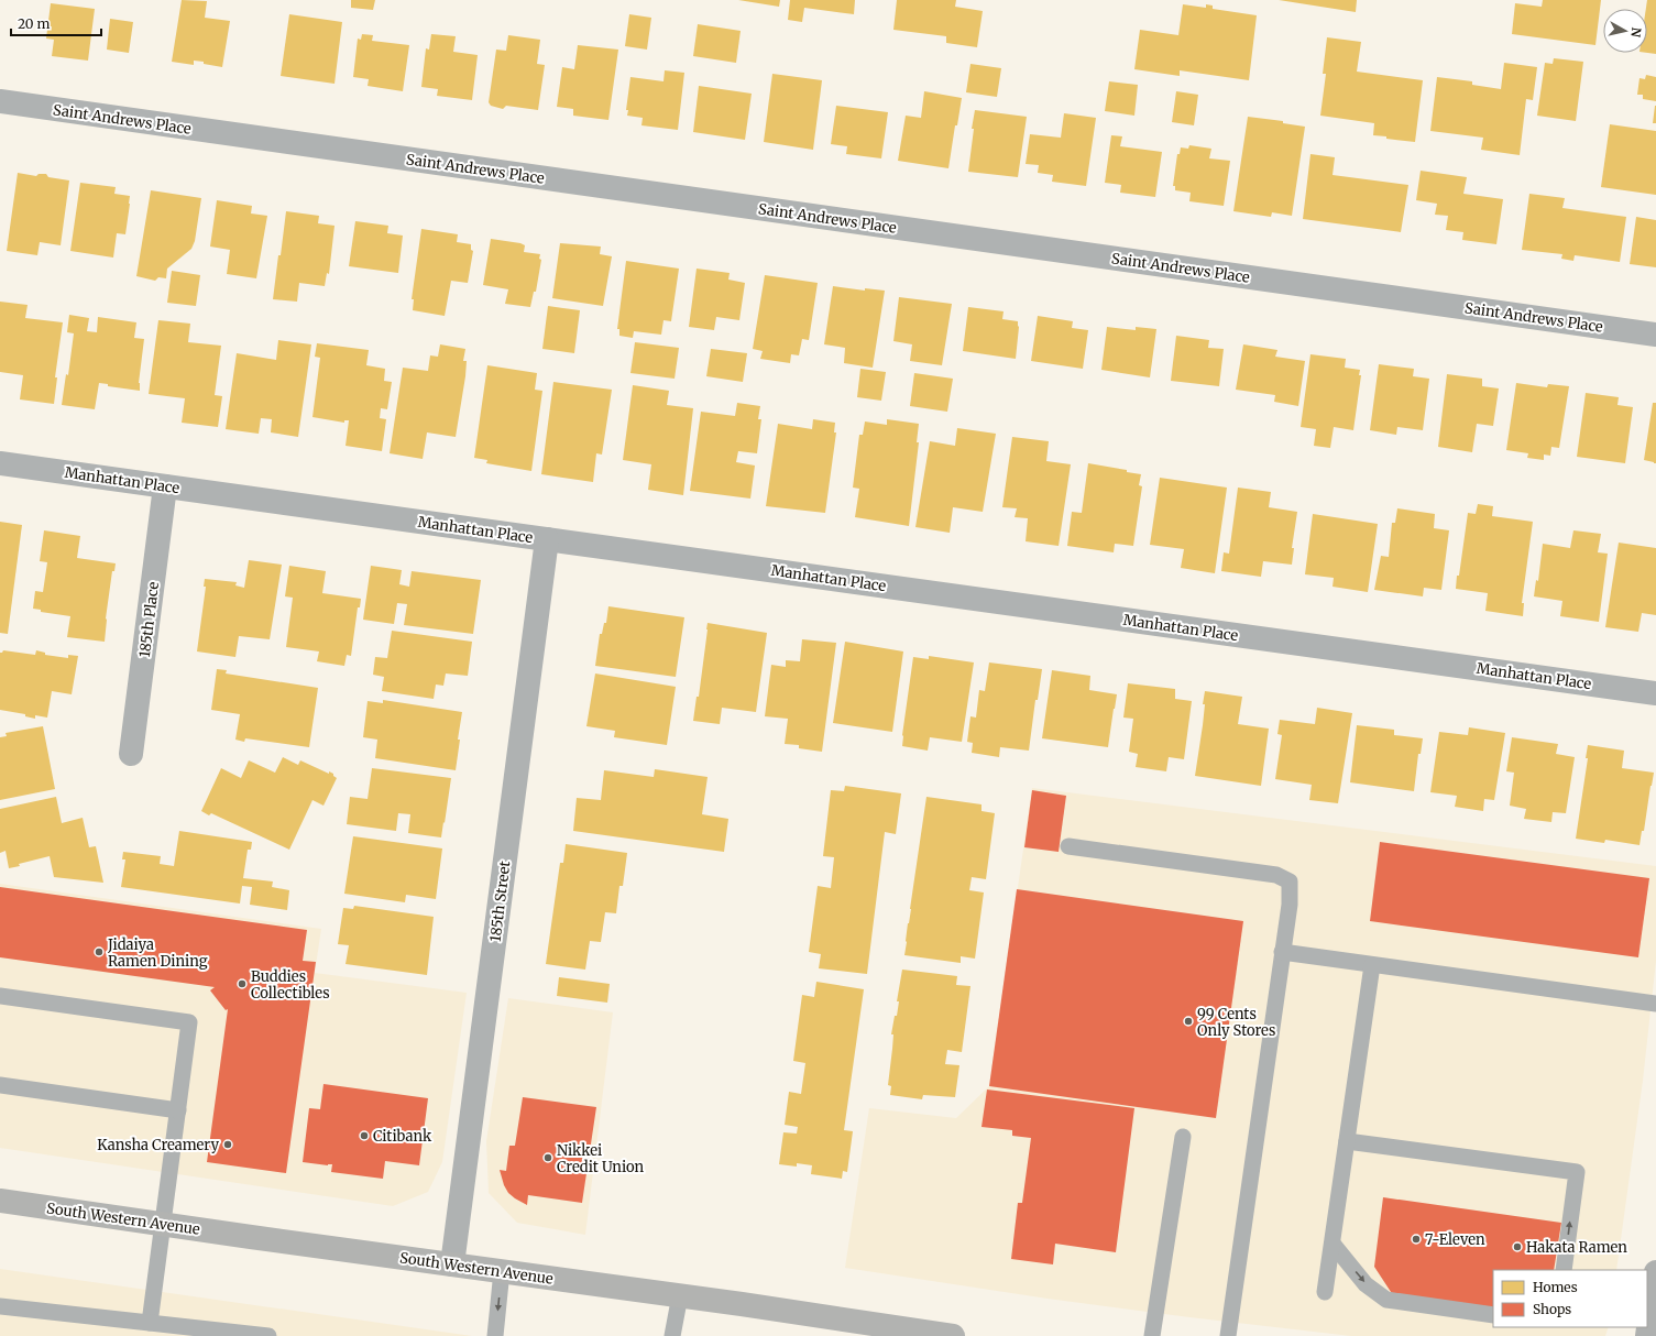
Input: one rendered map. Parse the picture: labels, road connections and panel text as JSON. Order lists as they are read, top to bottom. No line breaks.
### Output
{"streets":{"main road":["South Western Avenue"],"street":["Saint Andrews Place","Manhattan Place","185th Place","185th Street"]},"crossings":[["Manhattan Place","185th Place"],["Manhattan Place","185th Street"],["185th Street","South Western Avenue"]],"places":["Jidaiya Ramen Dining","Buddies Collectibles","99 Cents Only Stores","Citibank","Kansha Creamery","Nikkei Credit Union","7-Eleven","Hakata Ramen"],"legend":["Homes","Shops"],"scale_bar":"20 m","north":"right"}
